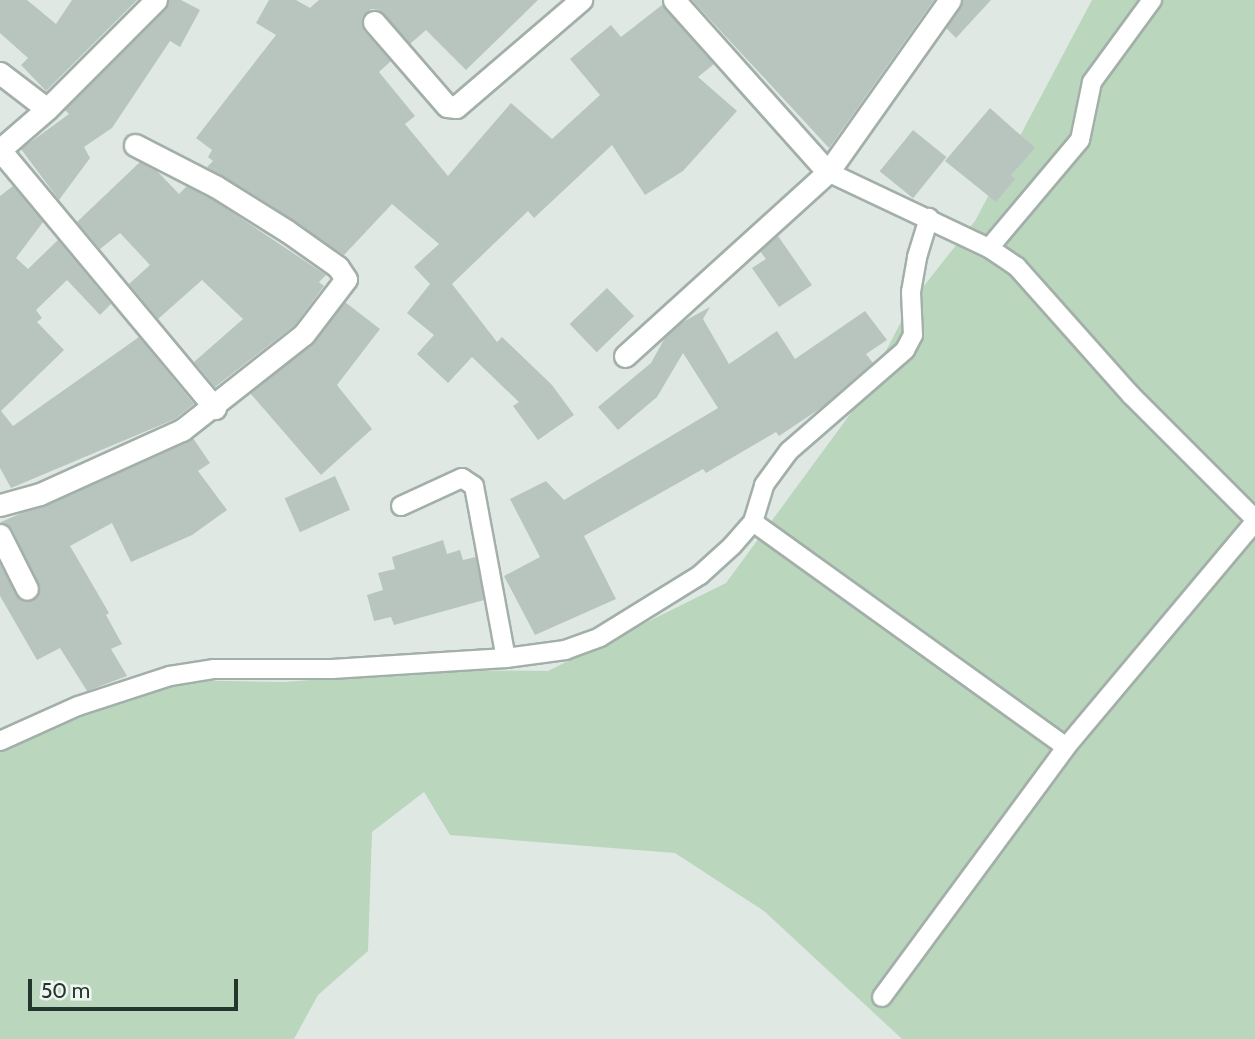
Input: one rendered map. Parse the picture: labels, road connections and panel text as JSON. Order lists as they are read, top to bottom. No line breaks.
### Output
{"scale_bar":"50 m"}
